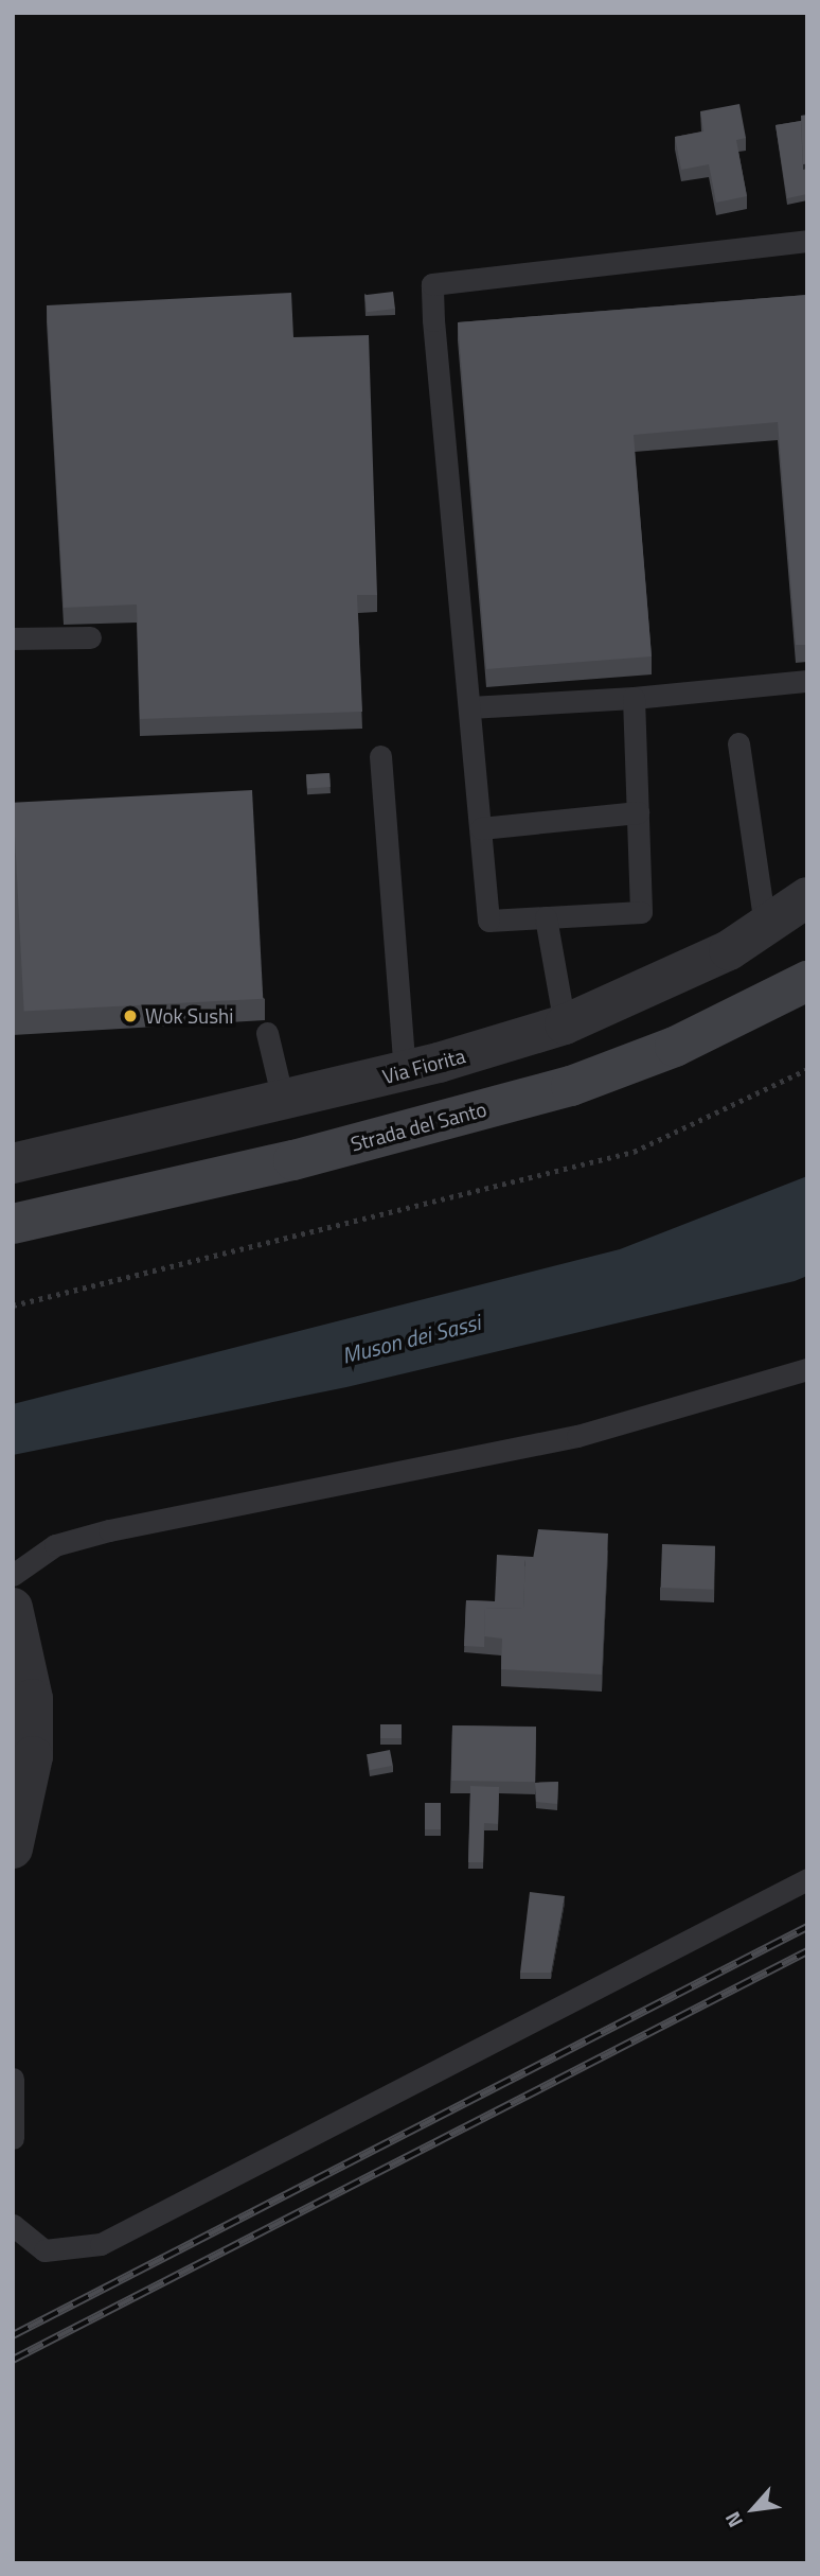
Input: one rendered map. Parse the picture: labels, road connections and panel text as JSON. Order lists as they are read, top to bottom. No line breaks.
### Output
{"streets":{"main road":["Strada del Santo"],"street":["Via Fiorita"]},"water":["Muson dei Sassi"],"places":["Wok Sushi"],"north":"bottom left"}
